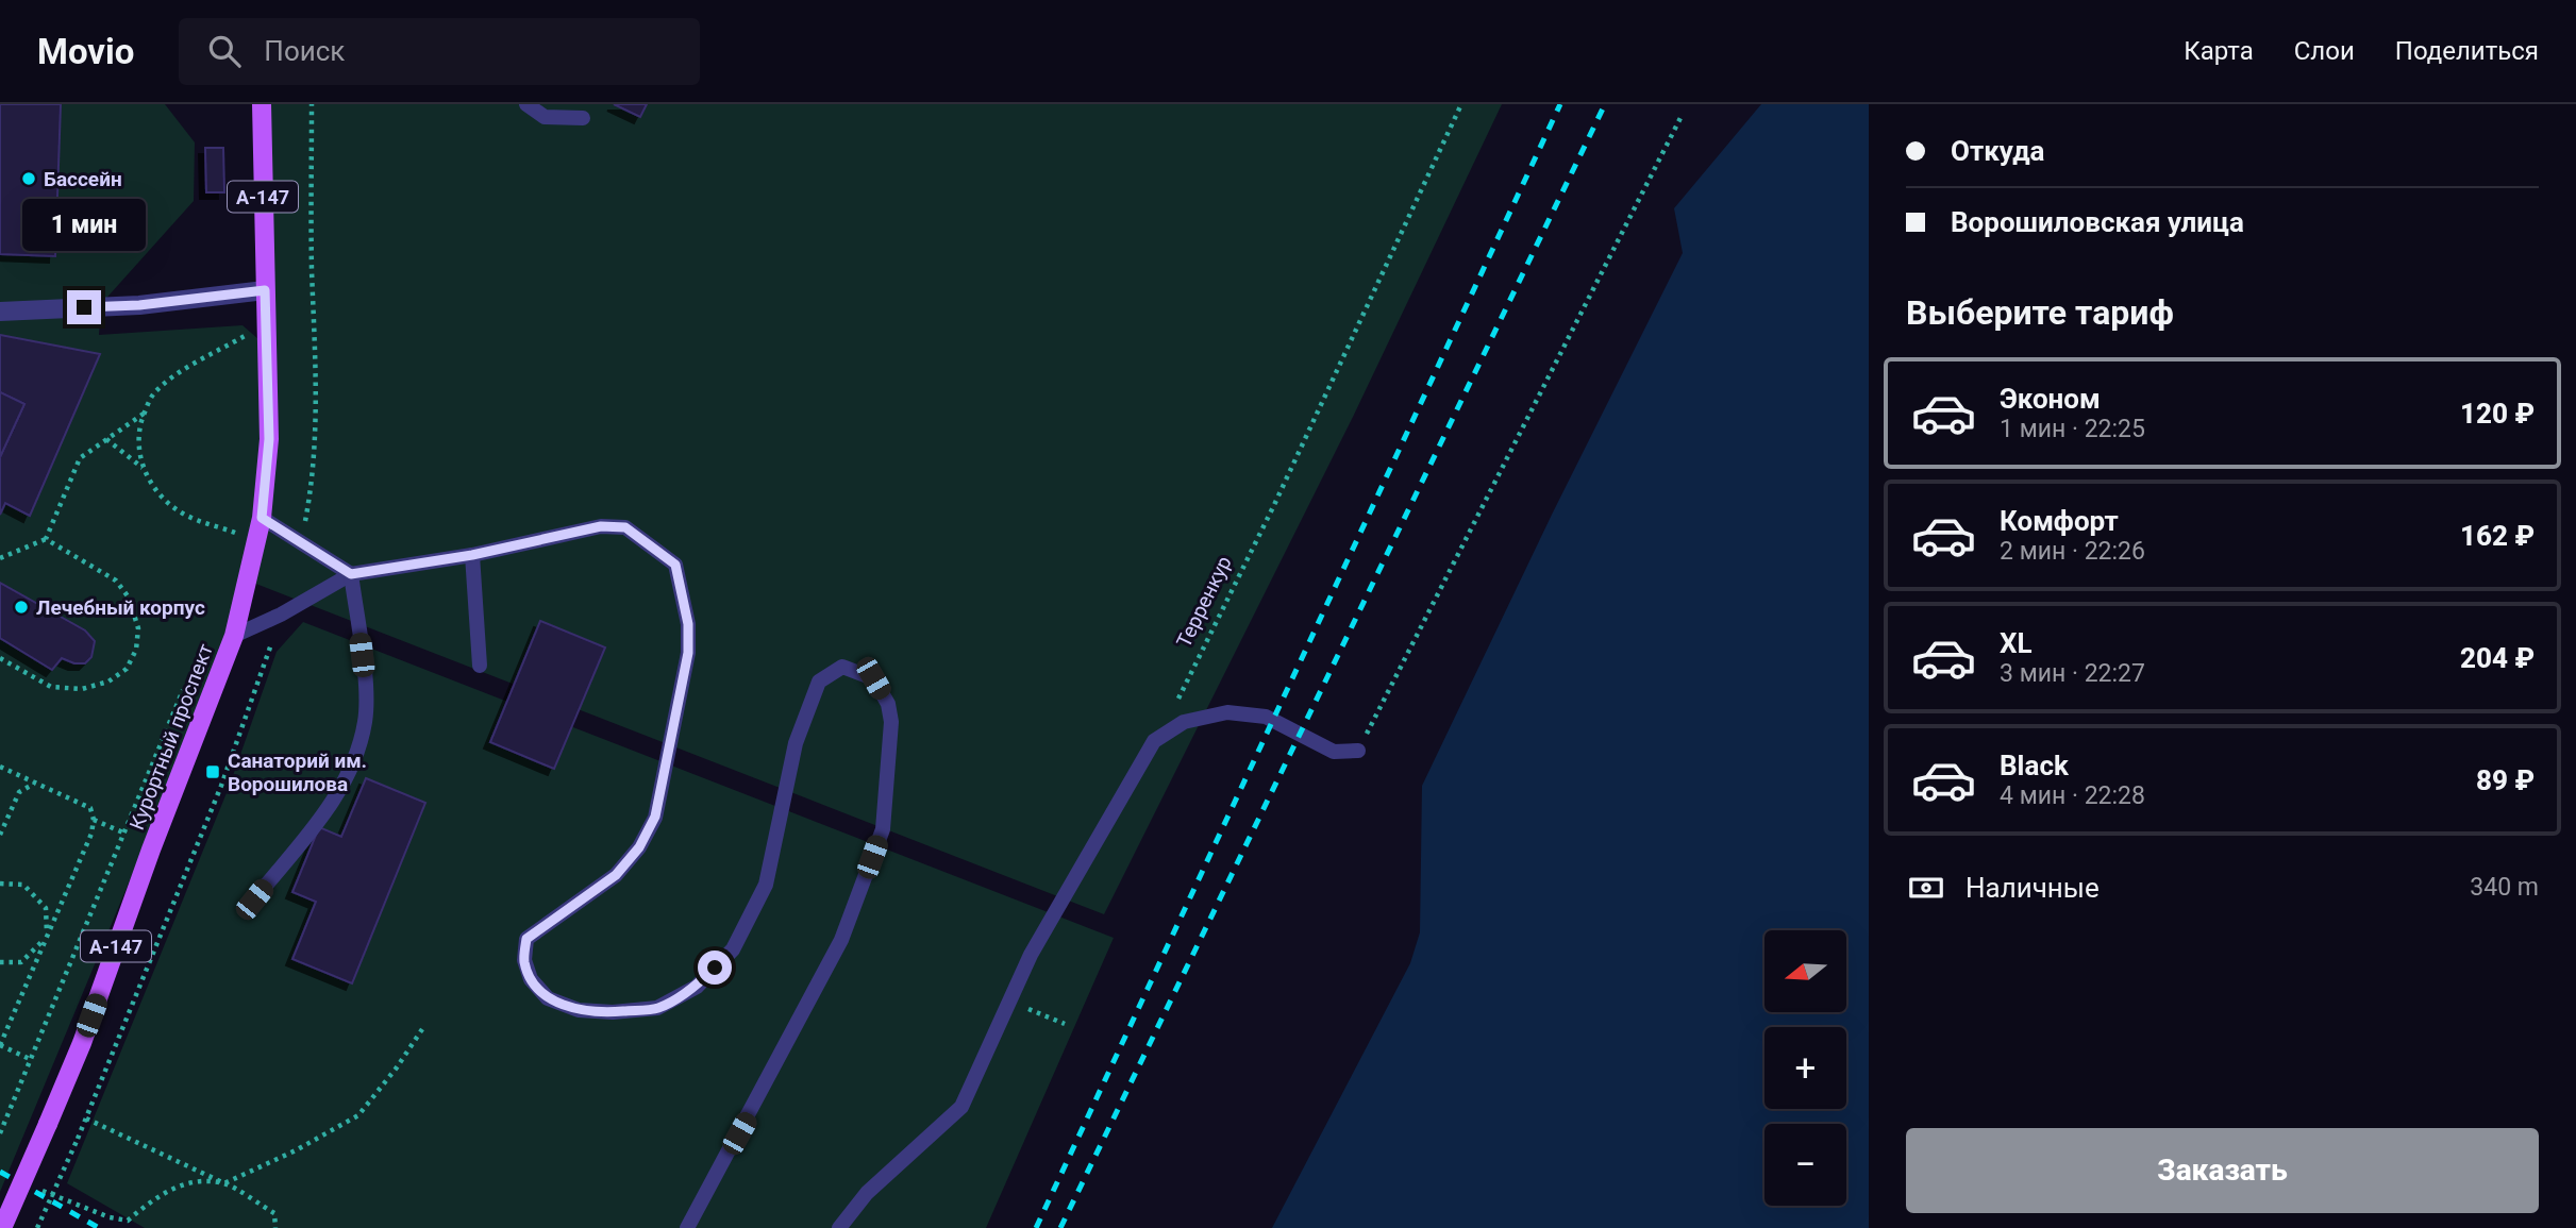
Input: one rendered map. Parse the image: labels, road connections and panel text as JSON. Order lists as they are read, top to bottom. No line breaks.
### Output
{"streets":{"main road":["А-147","Курортный проспект"],"path":["Терренкур"]},"places":{"other":["Бассейн","Лечебный корпус"],"transit":["Санаторий им. Ворошилова"]},"north":"left","page":{"header":"Movio","search":"Поиск","nav":["Карта","Слои","Поделиться"],"banner":["Откуда","Ворошиловская улица"],"bubble":"1 мин","heading":"Выберите тариф","list":[{"name":"Эконом","note":"1 мин · 22:25","value":"120 ₽"},{"name":"Комфорт","note":"2 мин · 22:26","value":"162 ₽"},{"name":"XL","note":"3 мин · 22:27","value":"204 ₽"},{"name":"Black","note":"4 мин · 22:28","value":"89 ₽"}],"pay":["Наличные","340 m"],"map_buttons":["+","−"],"buttons":"Заказать"}}
